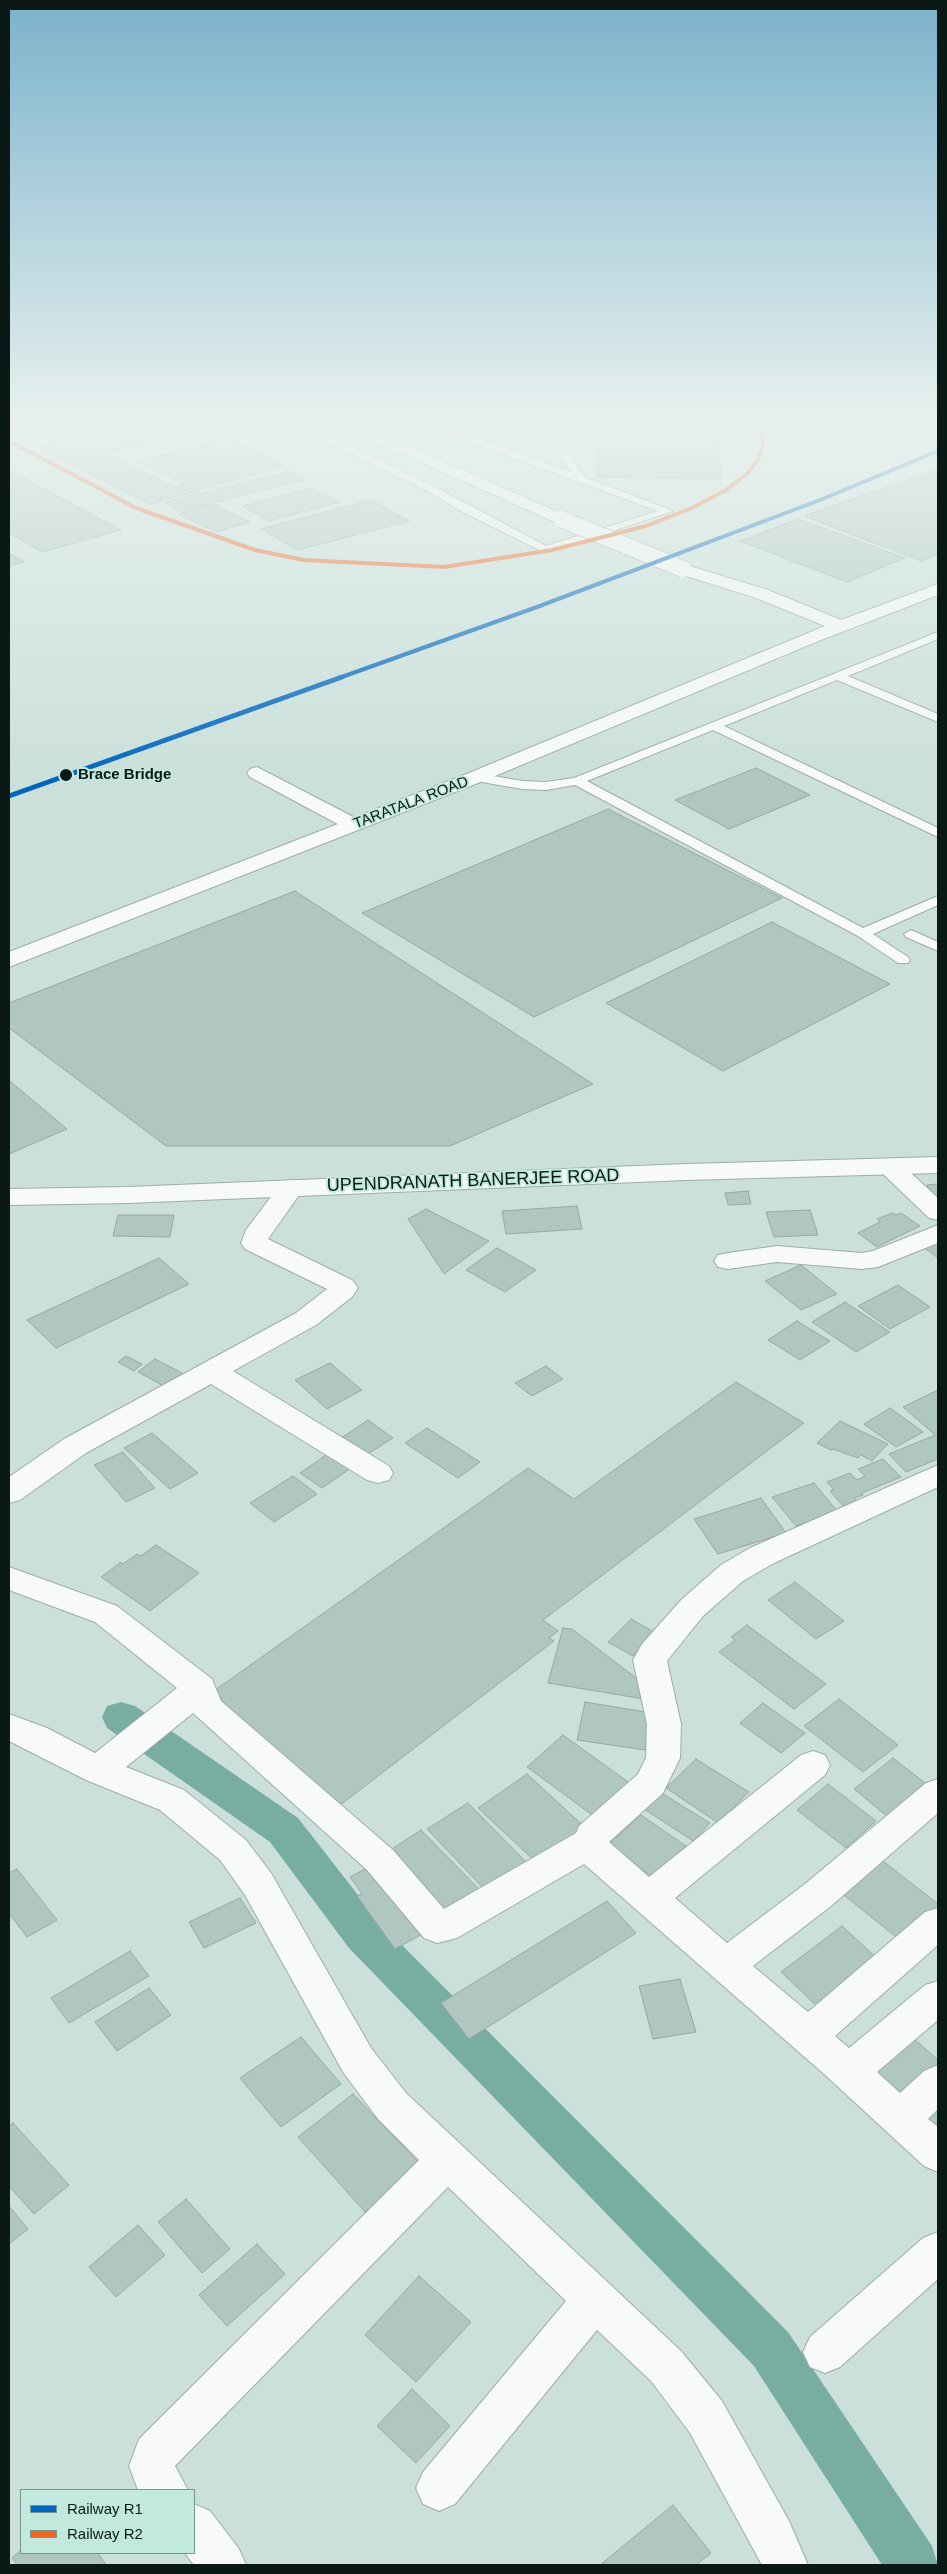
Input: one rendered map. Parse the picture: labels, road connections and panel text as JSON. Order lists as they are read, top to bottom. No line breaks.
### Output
{"streets":{"street":["TARATALA ROAD","UPENDRANATH BANERJEE ROAD"]},"places":["Brace Bridge"],"lines":["rail line R1","rail line R2"],"legend":["Railway R1","Railway R2"]}
